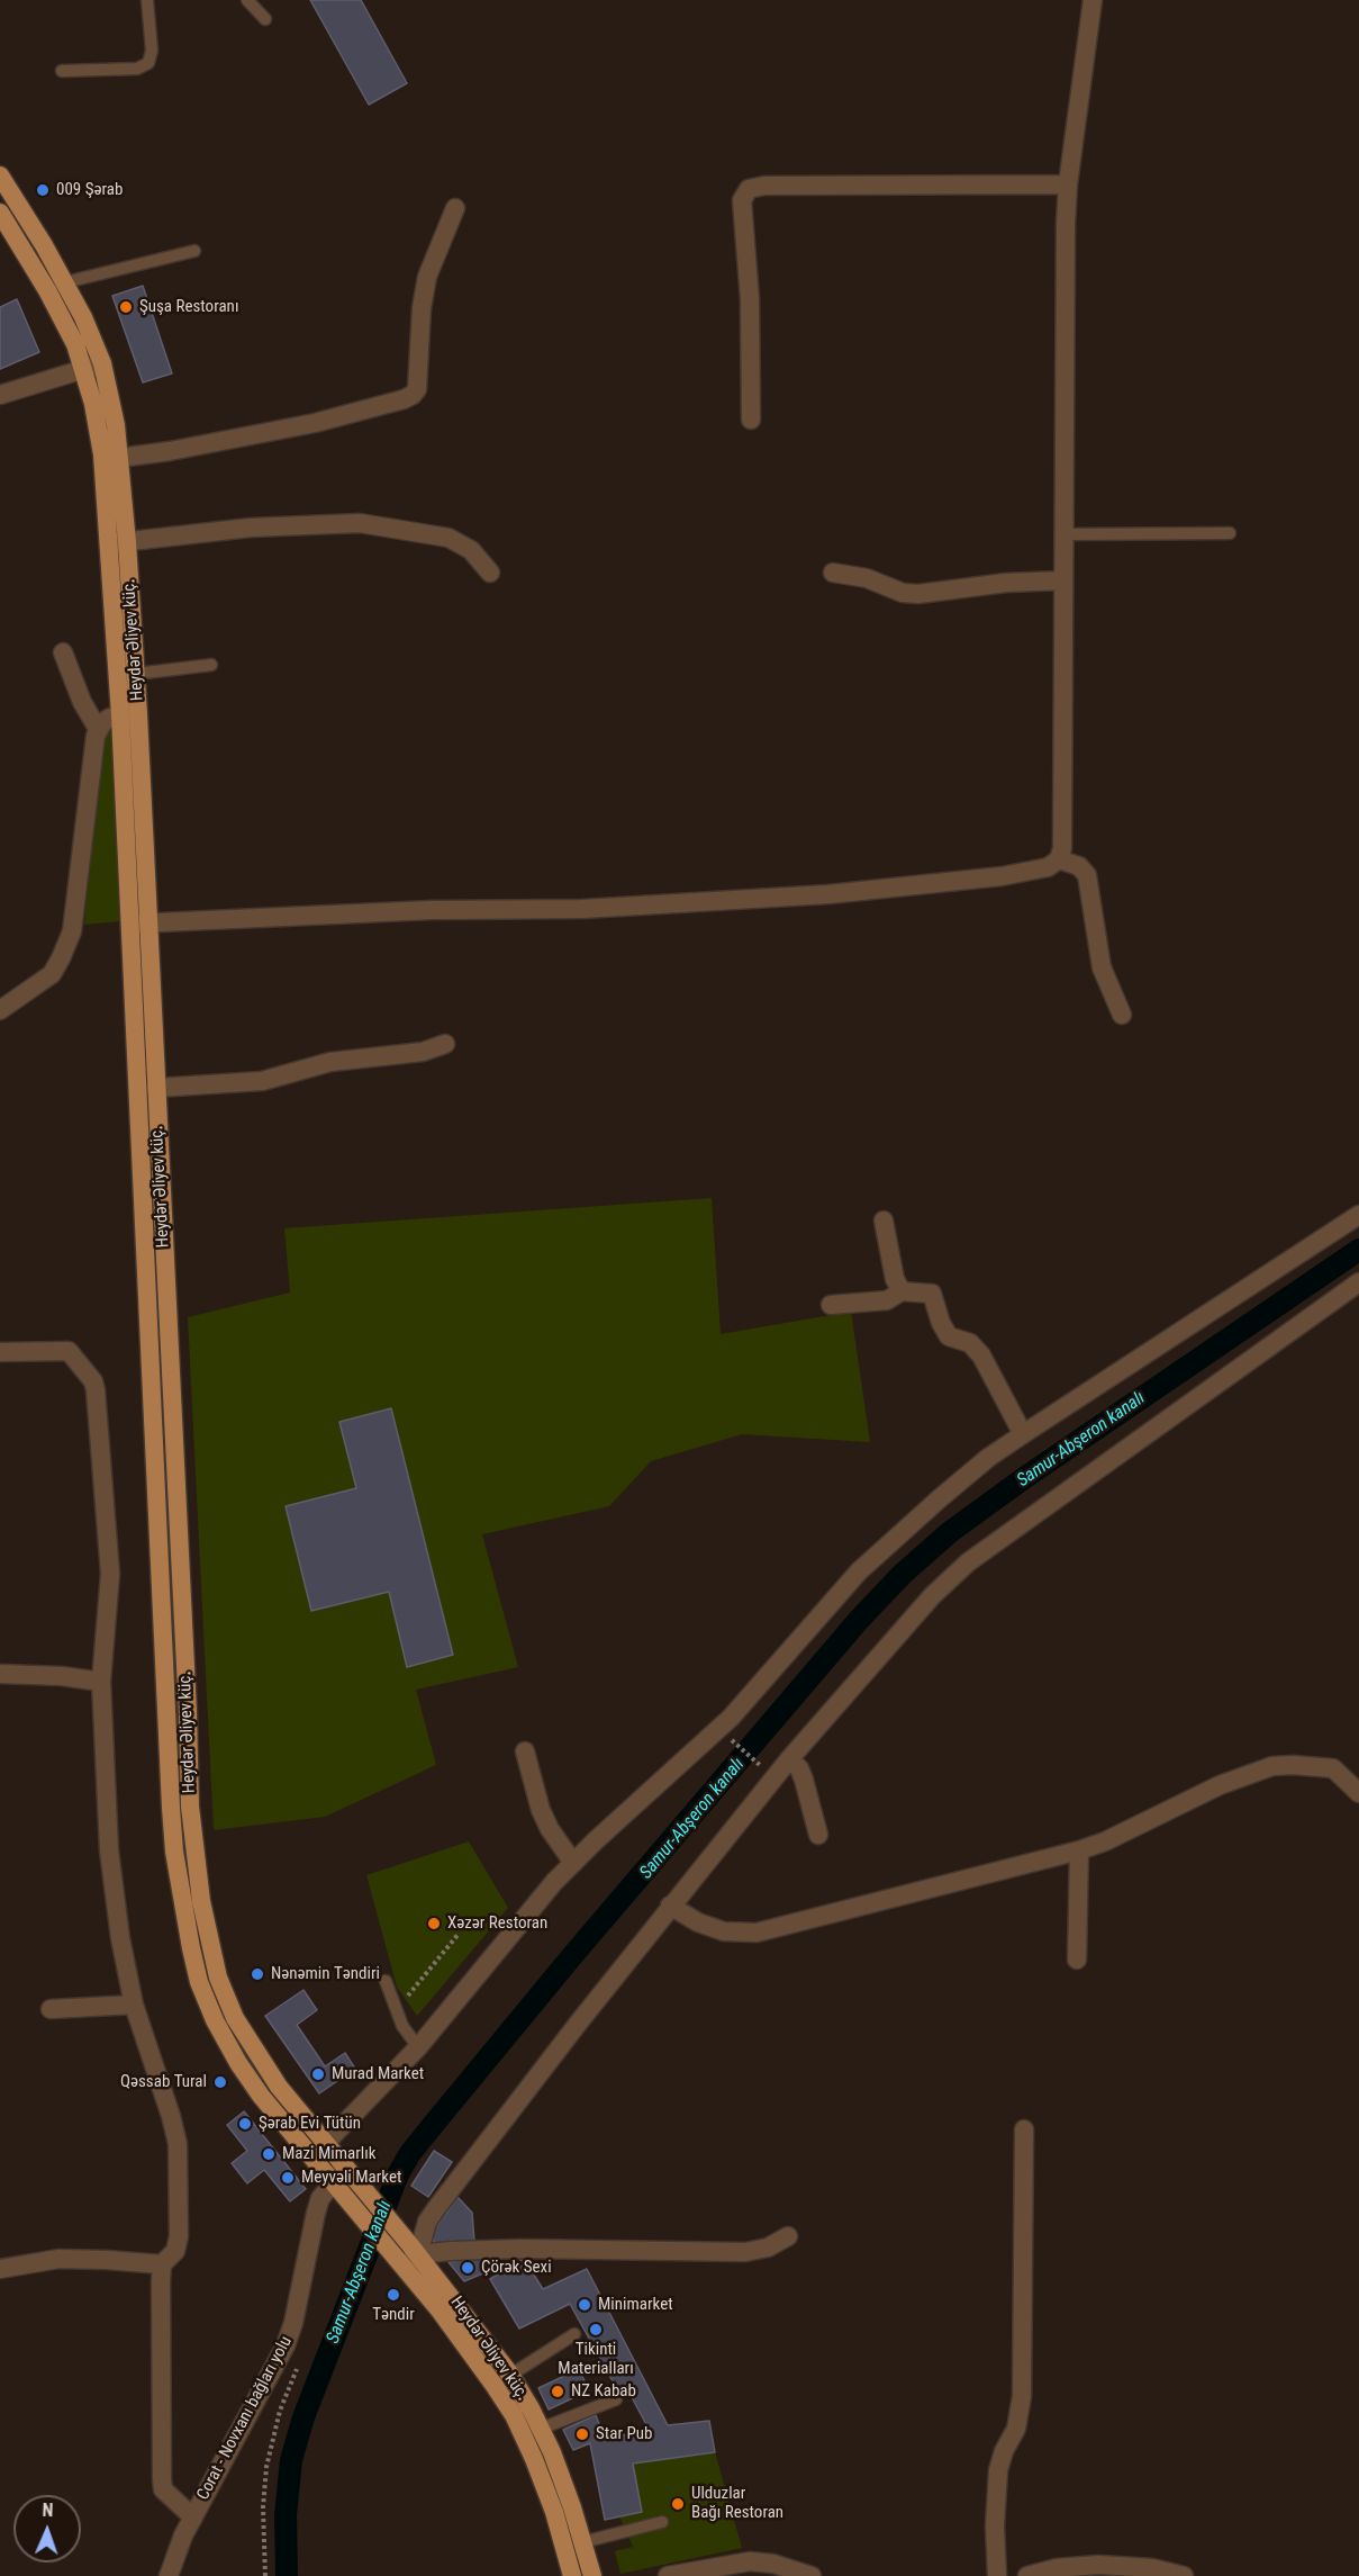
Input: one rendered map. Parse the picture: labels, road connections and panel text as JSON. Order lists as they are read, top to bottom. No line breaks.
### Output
{"streets":{"main road":["Heydər Əliyev küç."],"street":["Corat - Novxanı bağları yolu"]},"crossings":[["Heydər Əliyev küç.","Corat - Novxanı bağları yolu"]],"water":["Samur-Abşeron kanalı"],"places":["009 Şərab","Şuşa Restoranı","Xəzər Restoran","Nənəmin Təndiri","Murad Market","Qəssab Tural","Şərab Evi Tütün","Mazi Mimarlık","Meyvəli Market","Çörək Sexi","Təndir","Minimarket","Tikinti Materialları","NZ Kabab","Star Pub","Ulduzlar Bağı Restoran"],"north":"top"}
